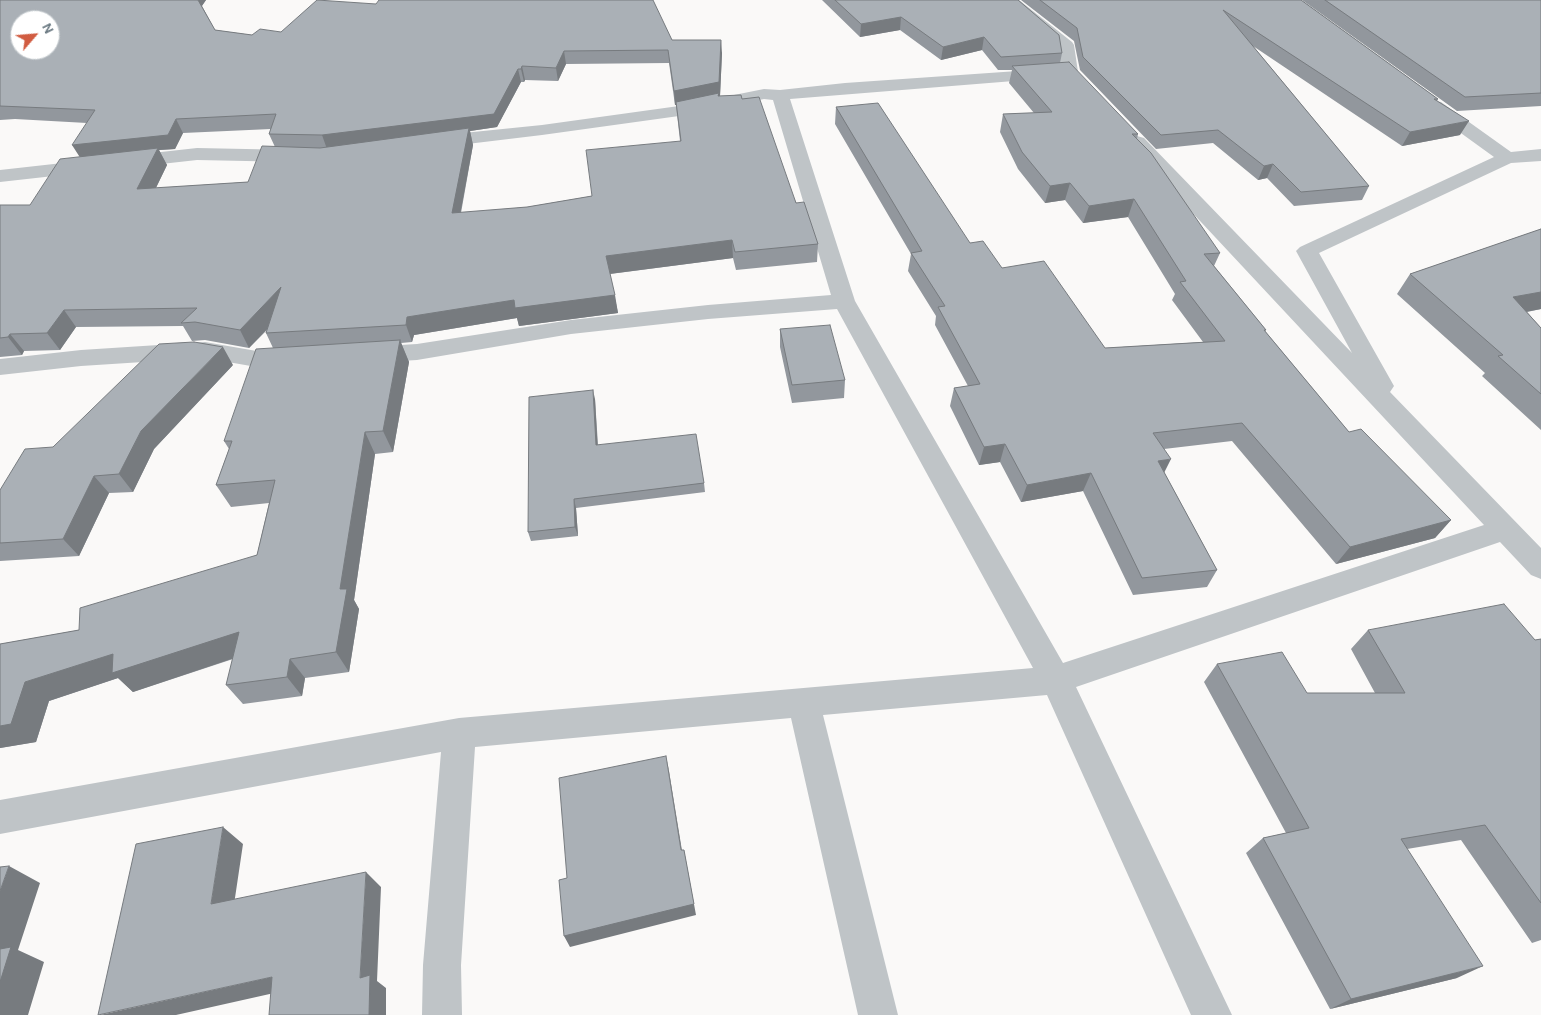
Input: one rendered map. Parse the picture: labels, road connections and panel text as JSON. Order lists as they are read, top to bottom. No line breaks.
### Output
{"north":"top right"}
